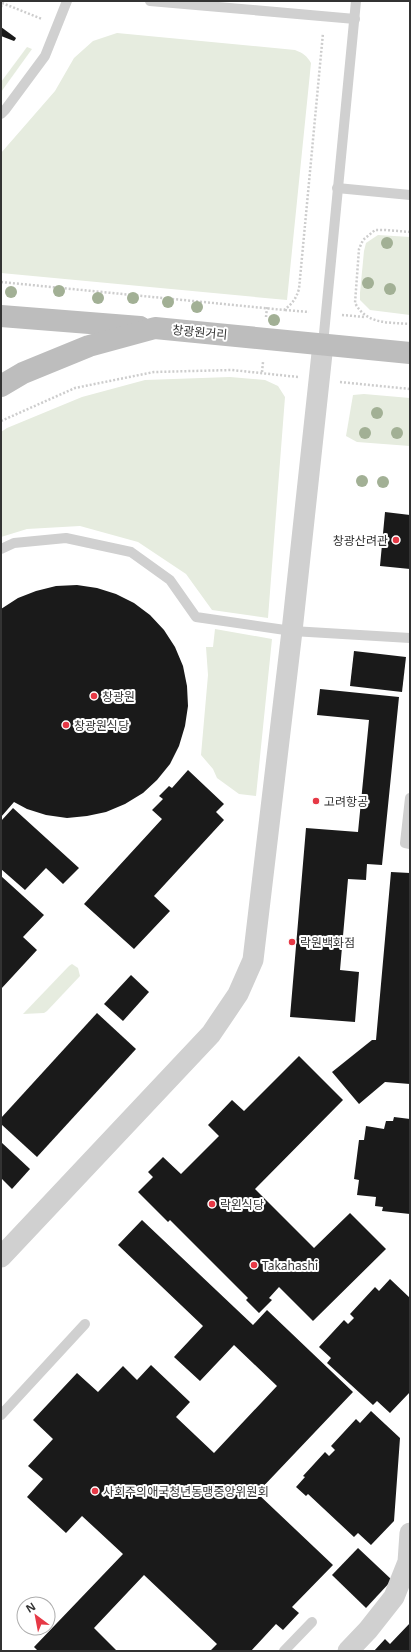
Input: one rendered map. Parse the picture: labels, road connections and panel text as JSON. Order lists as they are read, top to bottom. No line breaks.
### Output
{"streets":{"main road":["창광원거리"]},"places":["창광산려관","창광원","창광원식당","고려항공","락원백화점","락왼식당","Takahashi","사회주의애국청년동맹중앙위원회"],"north":"top left"}
